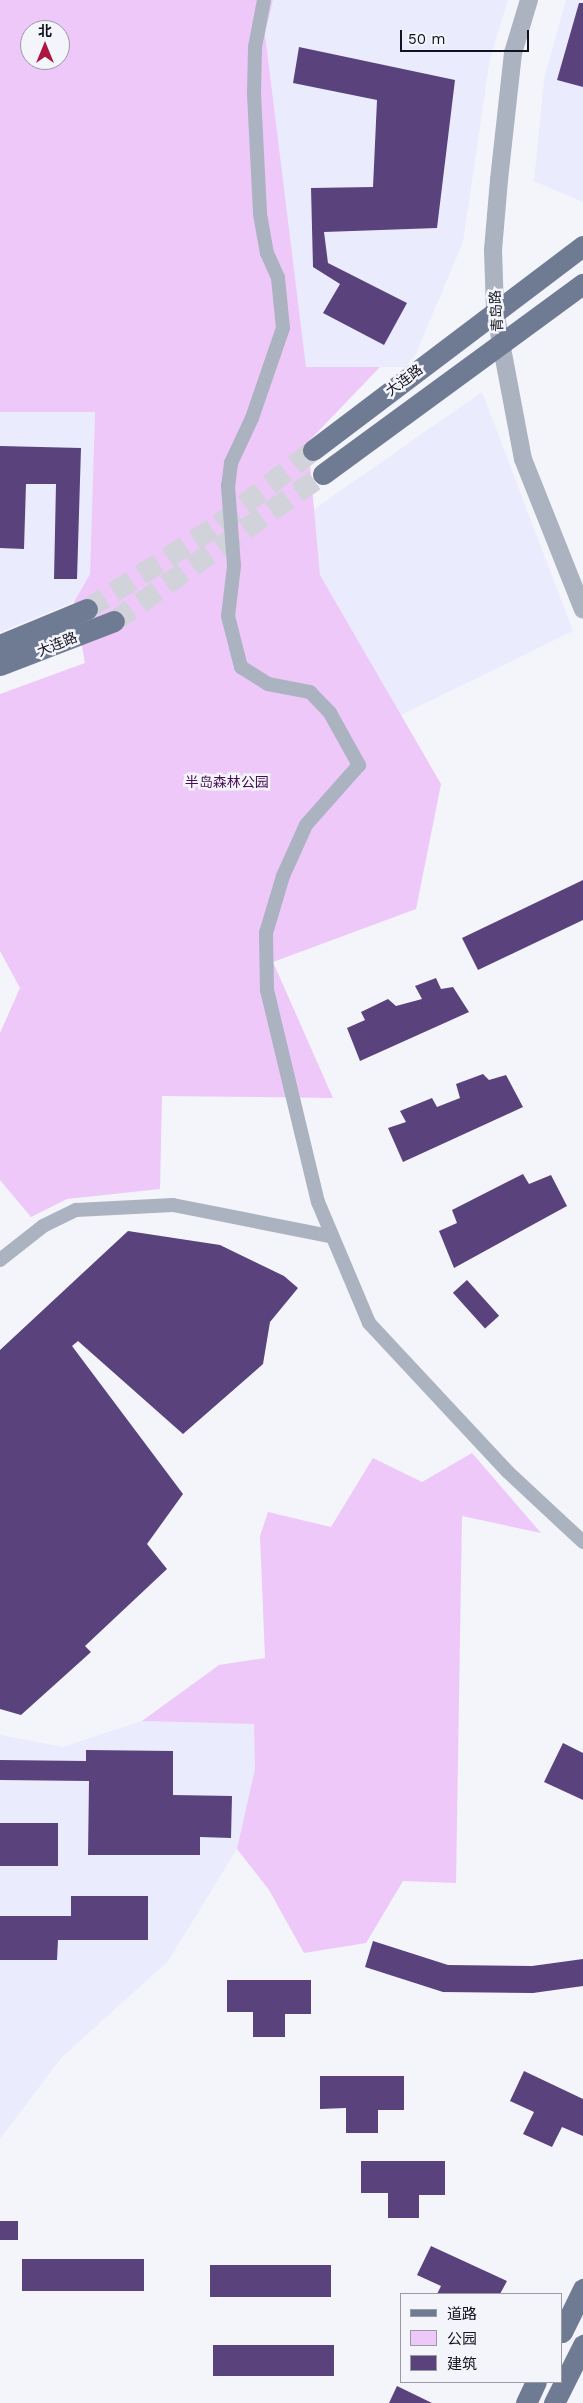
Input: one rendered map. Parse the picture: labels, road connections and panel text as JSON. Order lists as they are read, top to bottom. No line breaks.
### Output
{"streets":{"main road":["大连路"],"street":["青岛路"]},"crossings":[["青岛路","大连路"]],"parks":["半岛森林公园"],"legend":["道路","公园","建筑"],"scale_bar":"50 m","north":"top"}
